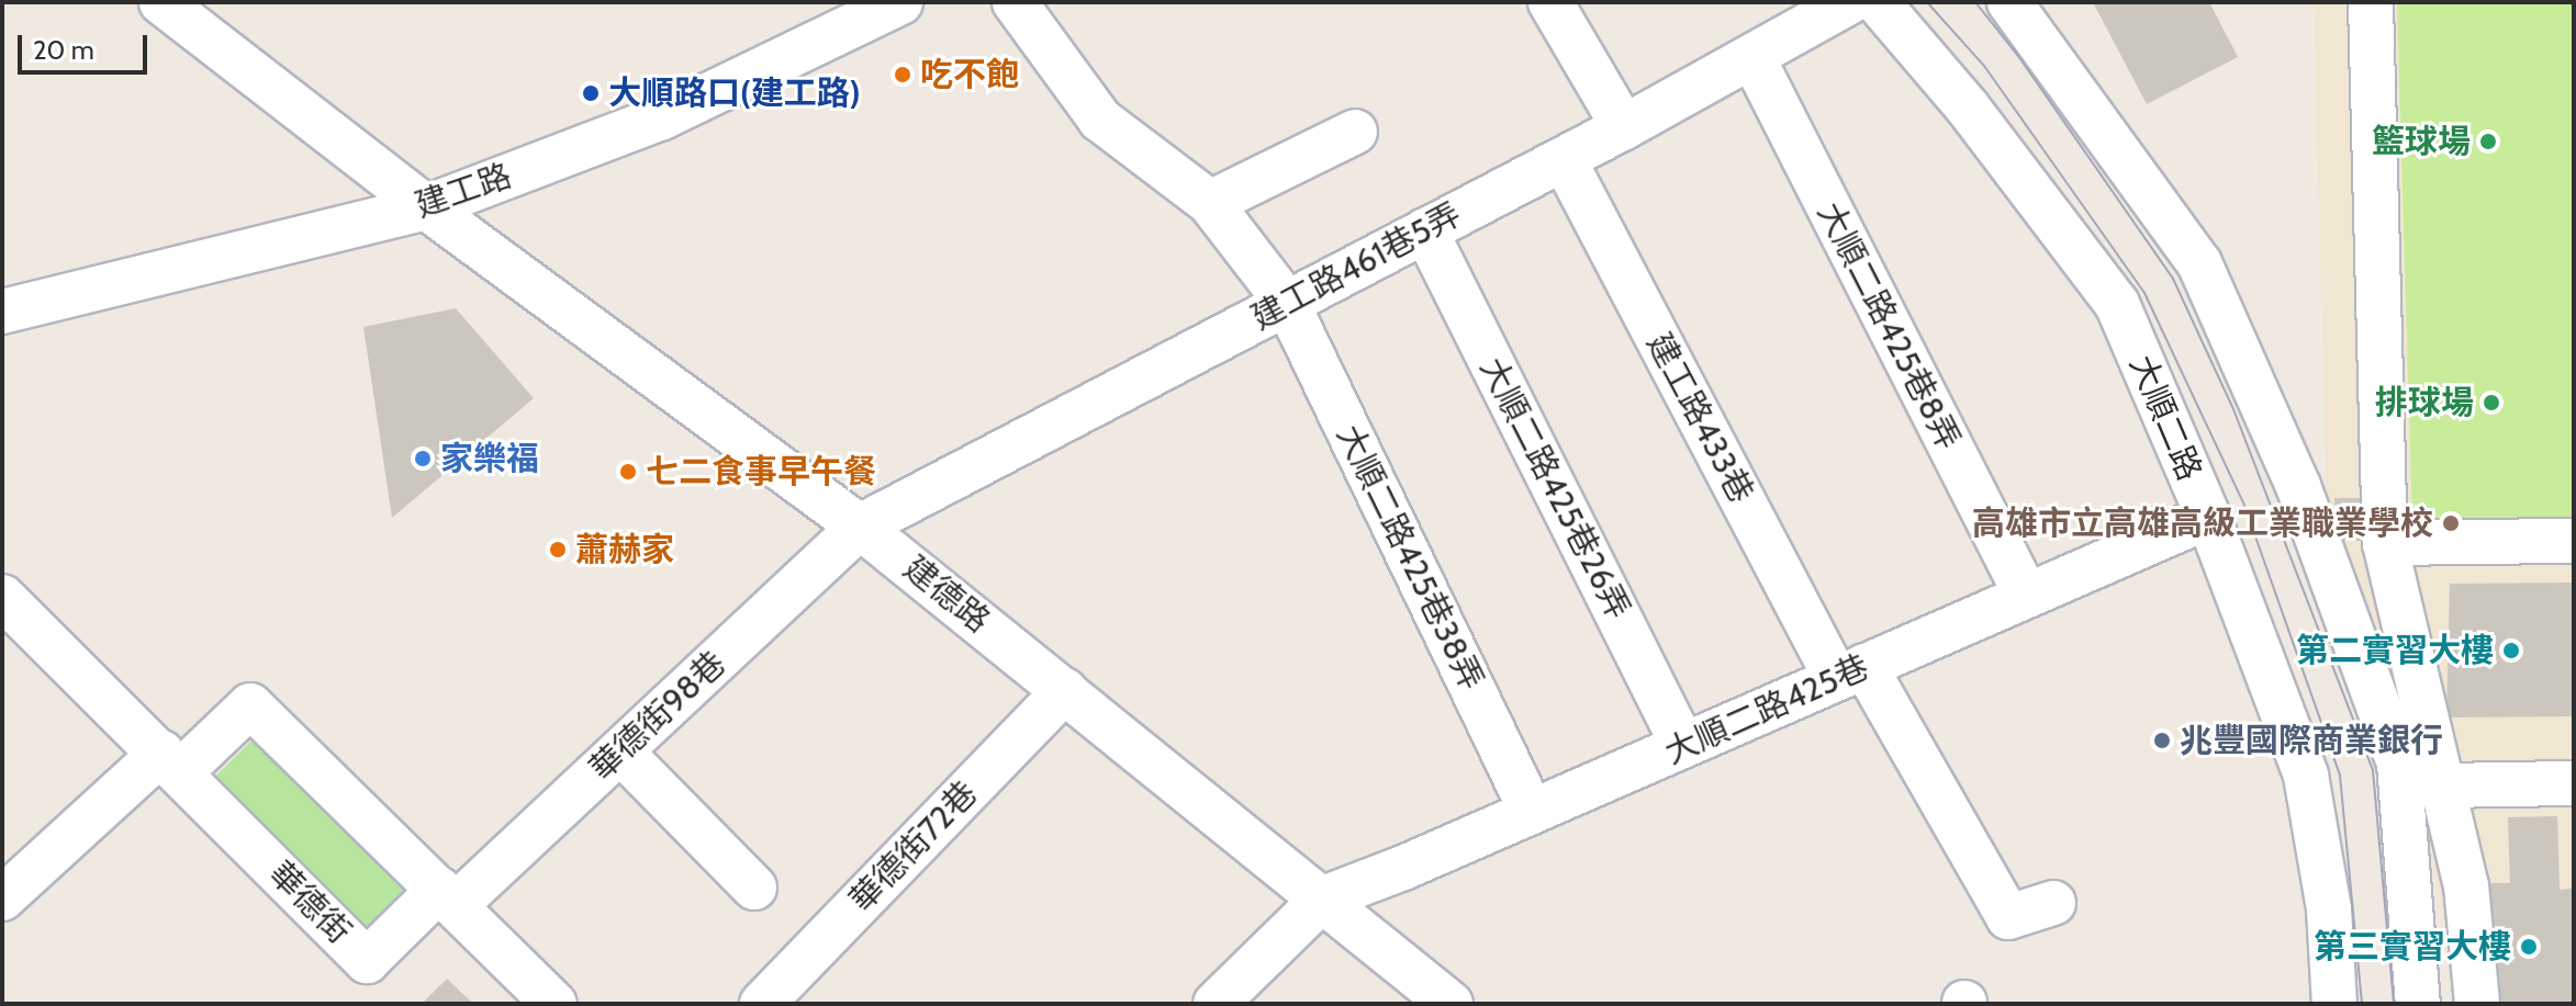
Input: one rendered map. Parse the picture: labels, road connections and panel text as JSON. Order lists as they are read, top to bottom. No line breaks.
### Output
{"streets":{"street":["建工路","建工路461巷5弄","大順二路425巷8弄","建工路433巷","大順二路","大順二路425巷26弄","大順二路425巷38弄","建德路","大順二路425巷","華德街98巷","華德街72巷","華德街"]},"crossings":[["建工路","建德路"],["建工路461巷5弄","大順二路425巷8弄"],["建工路461巷5弄","建工路433巷"],["建工路461巷5弄","大順二路425巷26弄"],["建工路461巷5弄","大順二路425巷38弄"],["建工路461巷5弄","建德路"],["建工路461巷5弄","華德街98巷"],["大順二路425巷8弄","大順二路425巷"],["建工路433巷","大順二路425巷"],["大順二路","大順二路425巷"],["大順二路425巷26弄","大順二路425巷"],["大順二路425巷38弄","大順二路425巷"],["建德路","大順二路425巷"],["建德路","華德街98巷"],["建德路","華德街72巷"],["華德街98巷","華德街"]],"places":["吃不飽","大順路口(建工路)","籃球場","排球場","家樂福","七二食事早午餐","高雄市立高雄高級工業職業學校","蕭赫家","第二實習大樓","兆豐國際商業銀行","第三實習大樓"],"scale_bar":"20 m"}
